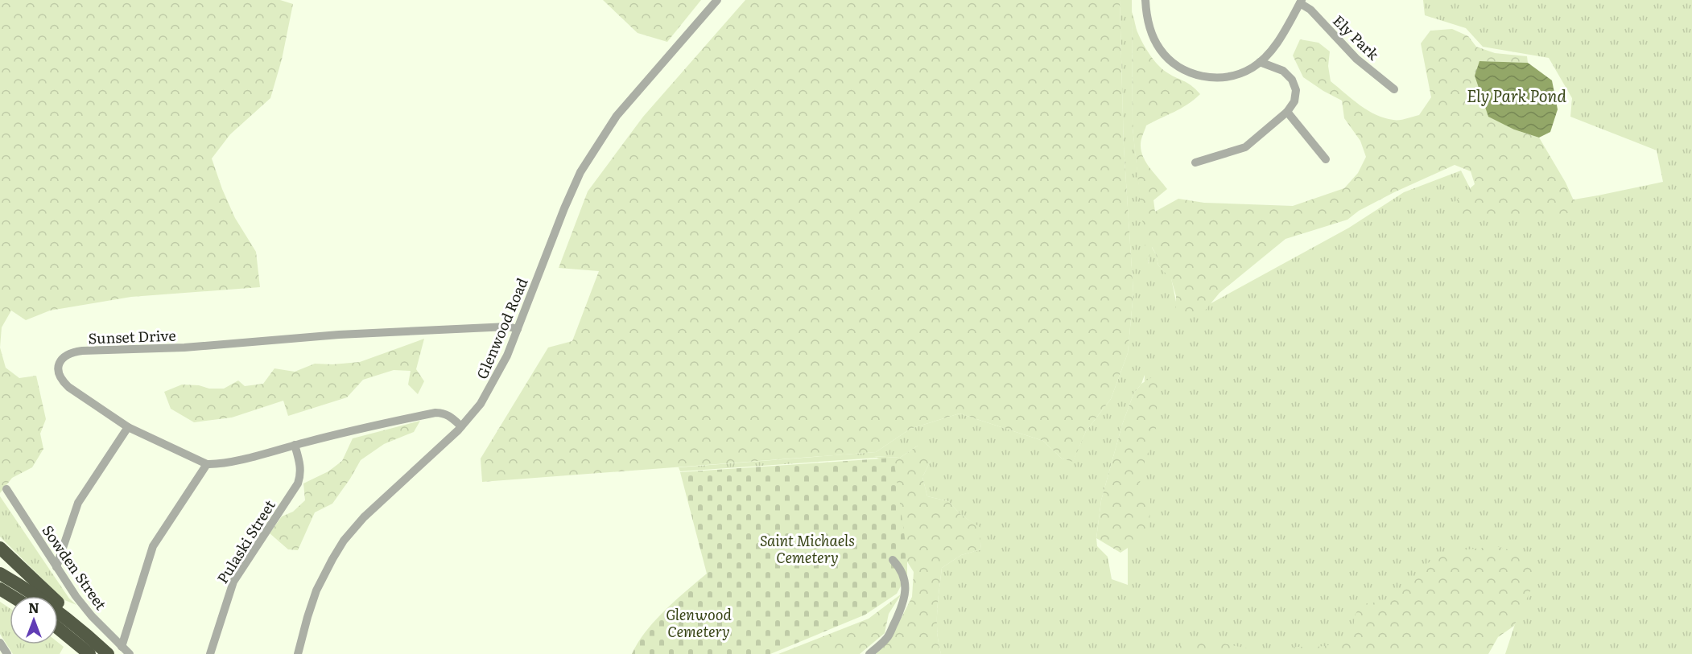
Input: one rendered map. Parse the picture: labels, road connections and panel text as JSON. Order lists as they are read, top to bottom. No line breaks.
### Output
{"streets":{"street":["Ely Park","Glenwood Road","Sunset Drive","Pulaski Street","Sowden Street"]},"crossings":[["Glenwood Road","Sunset Drive"]],"water":["Ely Park Pond"],"parks":["Saint Michaels Cemetery","Glenwood Cemetery"],"north":"top"}
